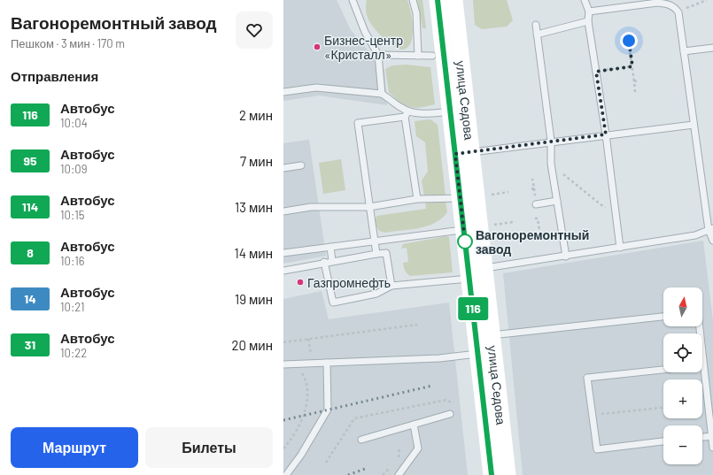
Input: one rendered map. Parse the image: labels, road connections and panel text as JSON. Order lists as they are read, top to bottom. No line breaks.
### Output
{"streets":{"main road":["улица Седова"]},"places":["Бизнес-центр «Кристалл»","Вагоноремонтный завод","Газпромнефть"],"lines":["bus line 116"],"north":"top","page":{"heading":[["Вагоноремонтный завод","Пешком · 3 мин · 170 m"],"Отправления"],"on_map":"116","list":[{"mark":"116","name":"Автобус","note":"10:04","value":"2 мин"},{"mark":"95","name":"Автобус","note":"10:09","value":"7 мин"},{"mark":"114","name":"Автобус","note":"10:15","value":"13 мин"},{"mark":"8","name":"Автобус","note":"10:16","value":"14 мин"},{"mark":"14","name":"Автобус","note":"10:21","value":"19 мин"},{"mark":"31","name":"Автобус","note":"10:22","value":"20 мин"}],"map_buttons":["+","−"],"buttons":["Маршрут","Билеты"]}}
